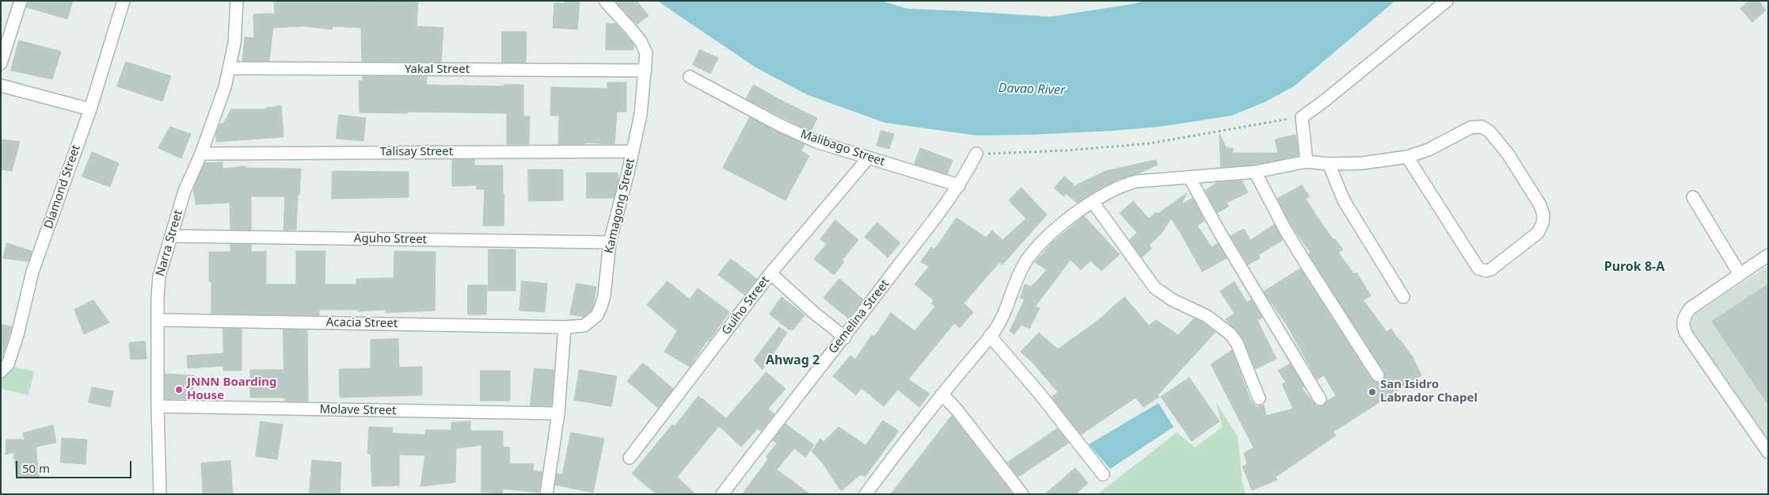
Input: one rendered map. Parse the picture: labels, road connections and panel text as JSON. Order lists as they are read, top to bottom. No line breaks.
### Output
{"streets":{"street":["Yakal Street","Malibago Street","Talisay Street","Diamond Street","Kamagong Street","Aguho Street","Narra Street","Guiho Street","Gemelina Street","Acacia Street","Molave Street"]},"crossings":[["Yakal Street","Kamagong Street"],["Yakal Street","Narra Street"],["Malibago Street","Guiho Street"],["Malibago Street","Gemelina Street"],["Talisay Street","Kamagong Street"],["Talisay Street","Narra Street"],["Kamagong Street","Aguho Street"],["Kamagong Street","Acacia Street"],["Aguho Street","Narra Street"],["Narra Street","Acacia Street"],["Narra Street","Molave Street"]],"districts":["Purok 8-A","Ahwag 2"],"water":["Davao River"],"places":["JNNN Boarding House","San Isidro Labrador Chapel"],"scale_bar":"50 m"}
